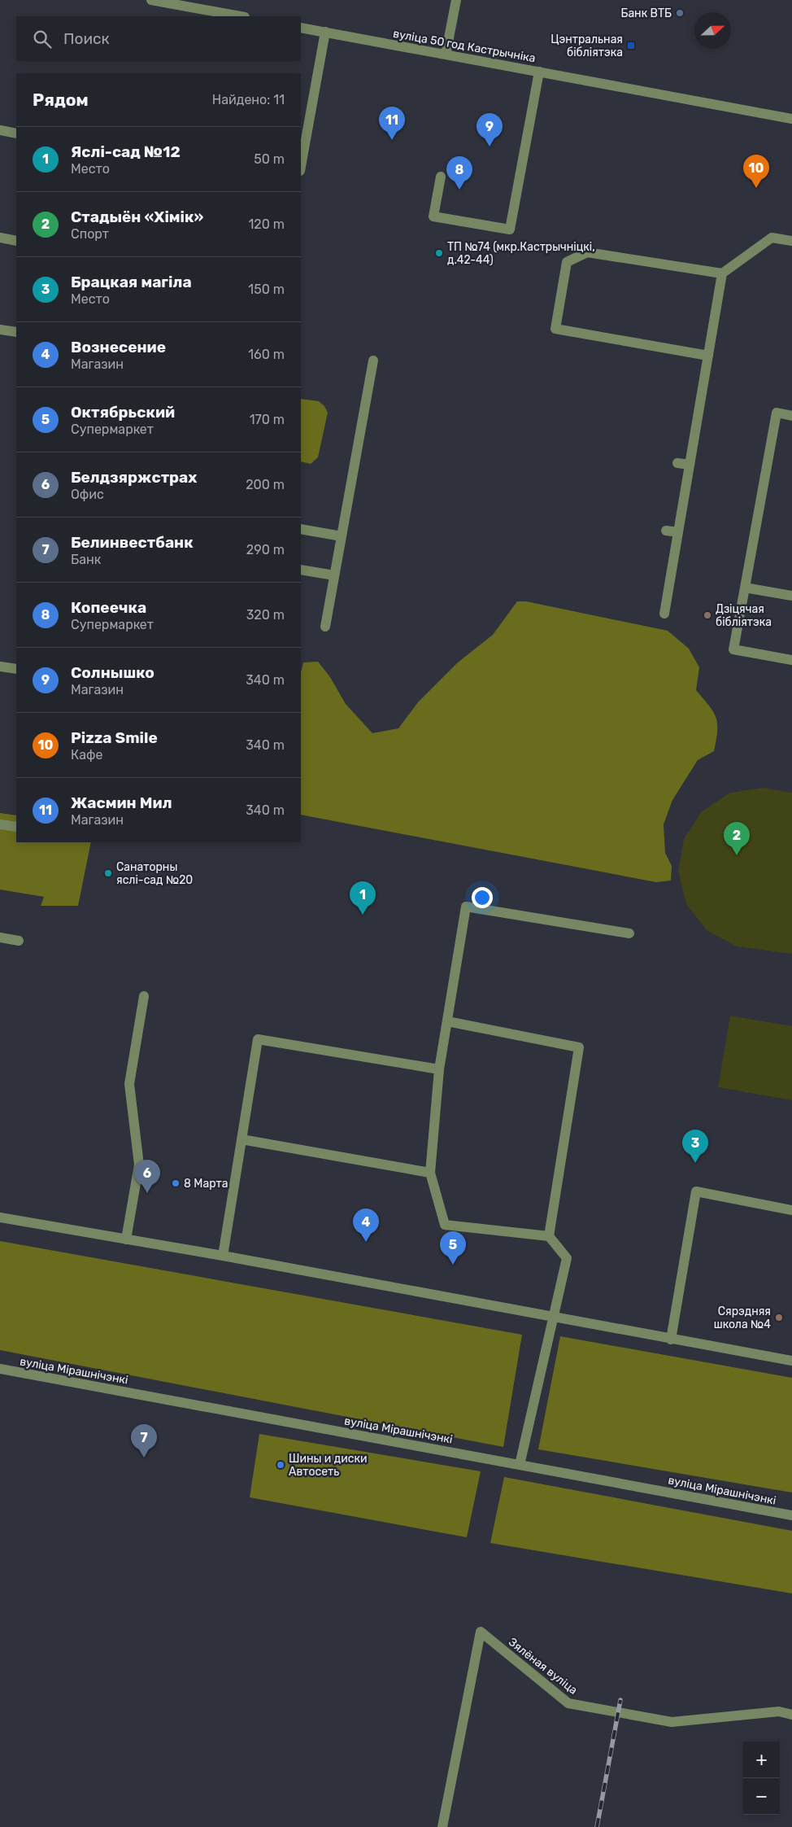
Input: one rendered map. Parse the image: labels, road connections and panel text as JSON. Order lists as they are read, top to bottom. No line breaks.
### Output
{"streets":{"street":["вуліца 50 год Кастрычніка","вуліца Мірашнічэнкі","Зялёная вуліца"]},"places":{"other":["Банк ВТБ","ТП №74 (мкр.Кастрычніцкі, д.42-44)","Дзіцячая бібліятэка","Санаторны яслі-сад №20","8 Марта","Сярэдняя школа №4","Шины и диски Автосеть"],"transit":["Цэнтральная бібліятэка"]},"north":"right","page":{"search":"Поиск","heading":["Рядом","Найдено: 11"],"pins":["11","9","10","8","2","1","3","6","4","5","7"],"list":[{"mark":"1","name":"Яслі-сад №12","note":"Место","value":"50 m"},{"mark":"2","name":"Стадыён «Хімік»","note":"Спорт","value":"120 m"},{"mark":"3","name":"Брацкая магіла","note":"Место","value":"150 m"},{"mark":"4","name":"Вознесение","note":"Магазин","value":"160 m"},{"mark":"5","name":"Октябрьский","note":"Супермаркет","value":"170 m"},{"mark":"6","name":"Белдзяржстрах","note":"Офис","value":"200 m"},{"mark":"7","name":"Белинвестбанк","note":"Банк","value":"290 m"},{"mark":"8","name":"Копеечка","note":"Супермаркет","value":"320 m"},{"mark":"9","name":"Солнышко","note":"Магазин","value":"340 m"},{"mark":"10","name":"Pizza Smile","note":"Кафе","value":"340 m"},{"mark":"11","name":"Жасмин Мил","note":"Магазин","value":"340 m"}],"map_buttons":["+","−"]}}
